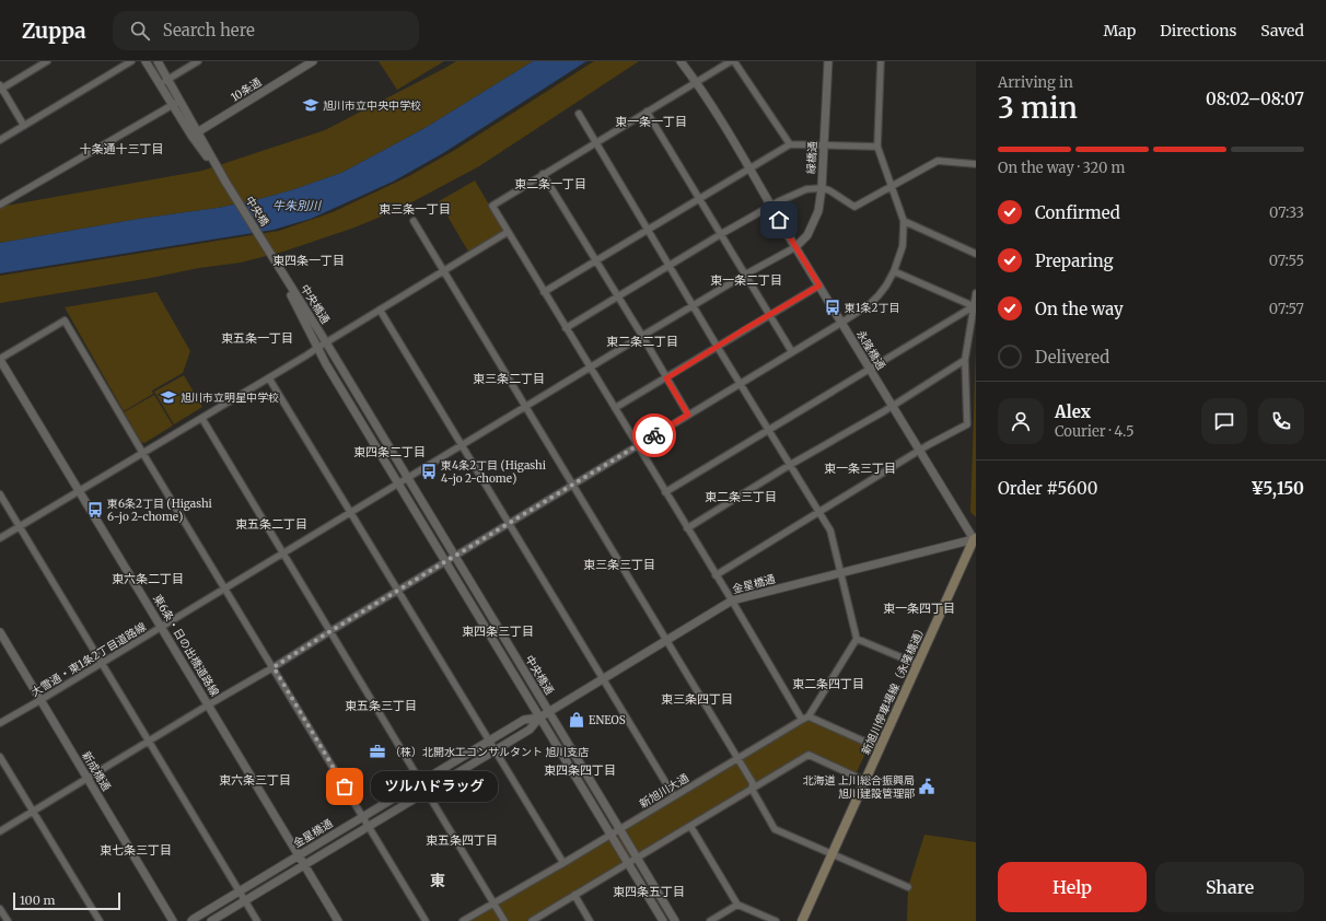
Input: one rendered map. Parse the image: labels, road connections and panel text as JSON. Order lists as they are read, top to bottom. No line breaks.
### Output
{"streets":{"main road":["新旭川停車場線（永隆橋通）"],"street":["10条通","緑橋通","中央橋","中央橋通","永隆橋通","金星橋通","東6条・日の出橋道路線","大雪通・東1条2丁目道路線","新成橋通","新旭川大通"]},"crossings":[["10条通","中央橋"],["緑橋通","永隆橋通"],["緑橋通","大雪通・東1条2丁目道路線"],["中央橋","中央橋通"],["中央橋通","金星橋通"],["中央橋通","大雪通・東1条2丁目道路線"],["中央橋通","新旭川大通"],["永隆橋通","金星橋通"],["永隆橋通","大雪通・東1条2丁目道路線"],["永隆橋通","新旭川停車場線（永隆橋通）"],["金星橋通","東6条・日の出橋道路線"],["金星橋通","新旭川停車場線（永隆橋通）"],["東6条・日の出橋道路線","大雪通・東1条2丁目道路線"],["大雪通・東1条2丁目道路線","新成橋通"]],"districts":["東一条一丁目","十条通十三丁目","東二条一丁目","東三条一丁目","東四条一丁目","東一条二丁目","東五条一丁目","東二条二丁目","東三条二丁目","東四条二丁目","東一条三丁目","東二条三丁目","東五条二丁目","東三条三丁目","東六条二丁目","東一条四丁目","東四条三丁目","東二条四丁目","東三条四丁目","東五条三丁目","東四条四丁目","東六条三丁目","東五条四丁目","東七条三丁目","東","東四条五丁目"],"water":["牛朱別川"],"places":{"school or university":["旭川市立中央中学校","旭川市立明星中学校"],"bus stop":["東1条2丁目","東4条2丁目 (Higashi 4-jo 2-chome)","東6条2丁目 (Higashi 6-jo 2-chome)"],"shop":["ENEOS"],"office":["（株）北開水工コンサルタント 旭川支店"],"other":["ツルハドラッグ"],"public building":["北海道 上川総合振興局 旭川建設管理部"]},"scale_bar":"100 m","page":{"header":"Zuppa","search":"Search here","nav":["Map","Directions","Saved"],"heading":["3 min","Arriving in","08:02–08:07"],"panel":["Alex","Courier · 4.5","Order #5600","¥5,150"],"bar":"On the way · 320 m","list":[["Confirmed","07:33"],["Preparing","07:55"],["On the way","07:57"],"Delivered"],"bubble":"ツルハドラッグ","buttons":["Help","Share"],"scale":"100 m"}}
